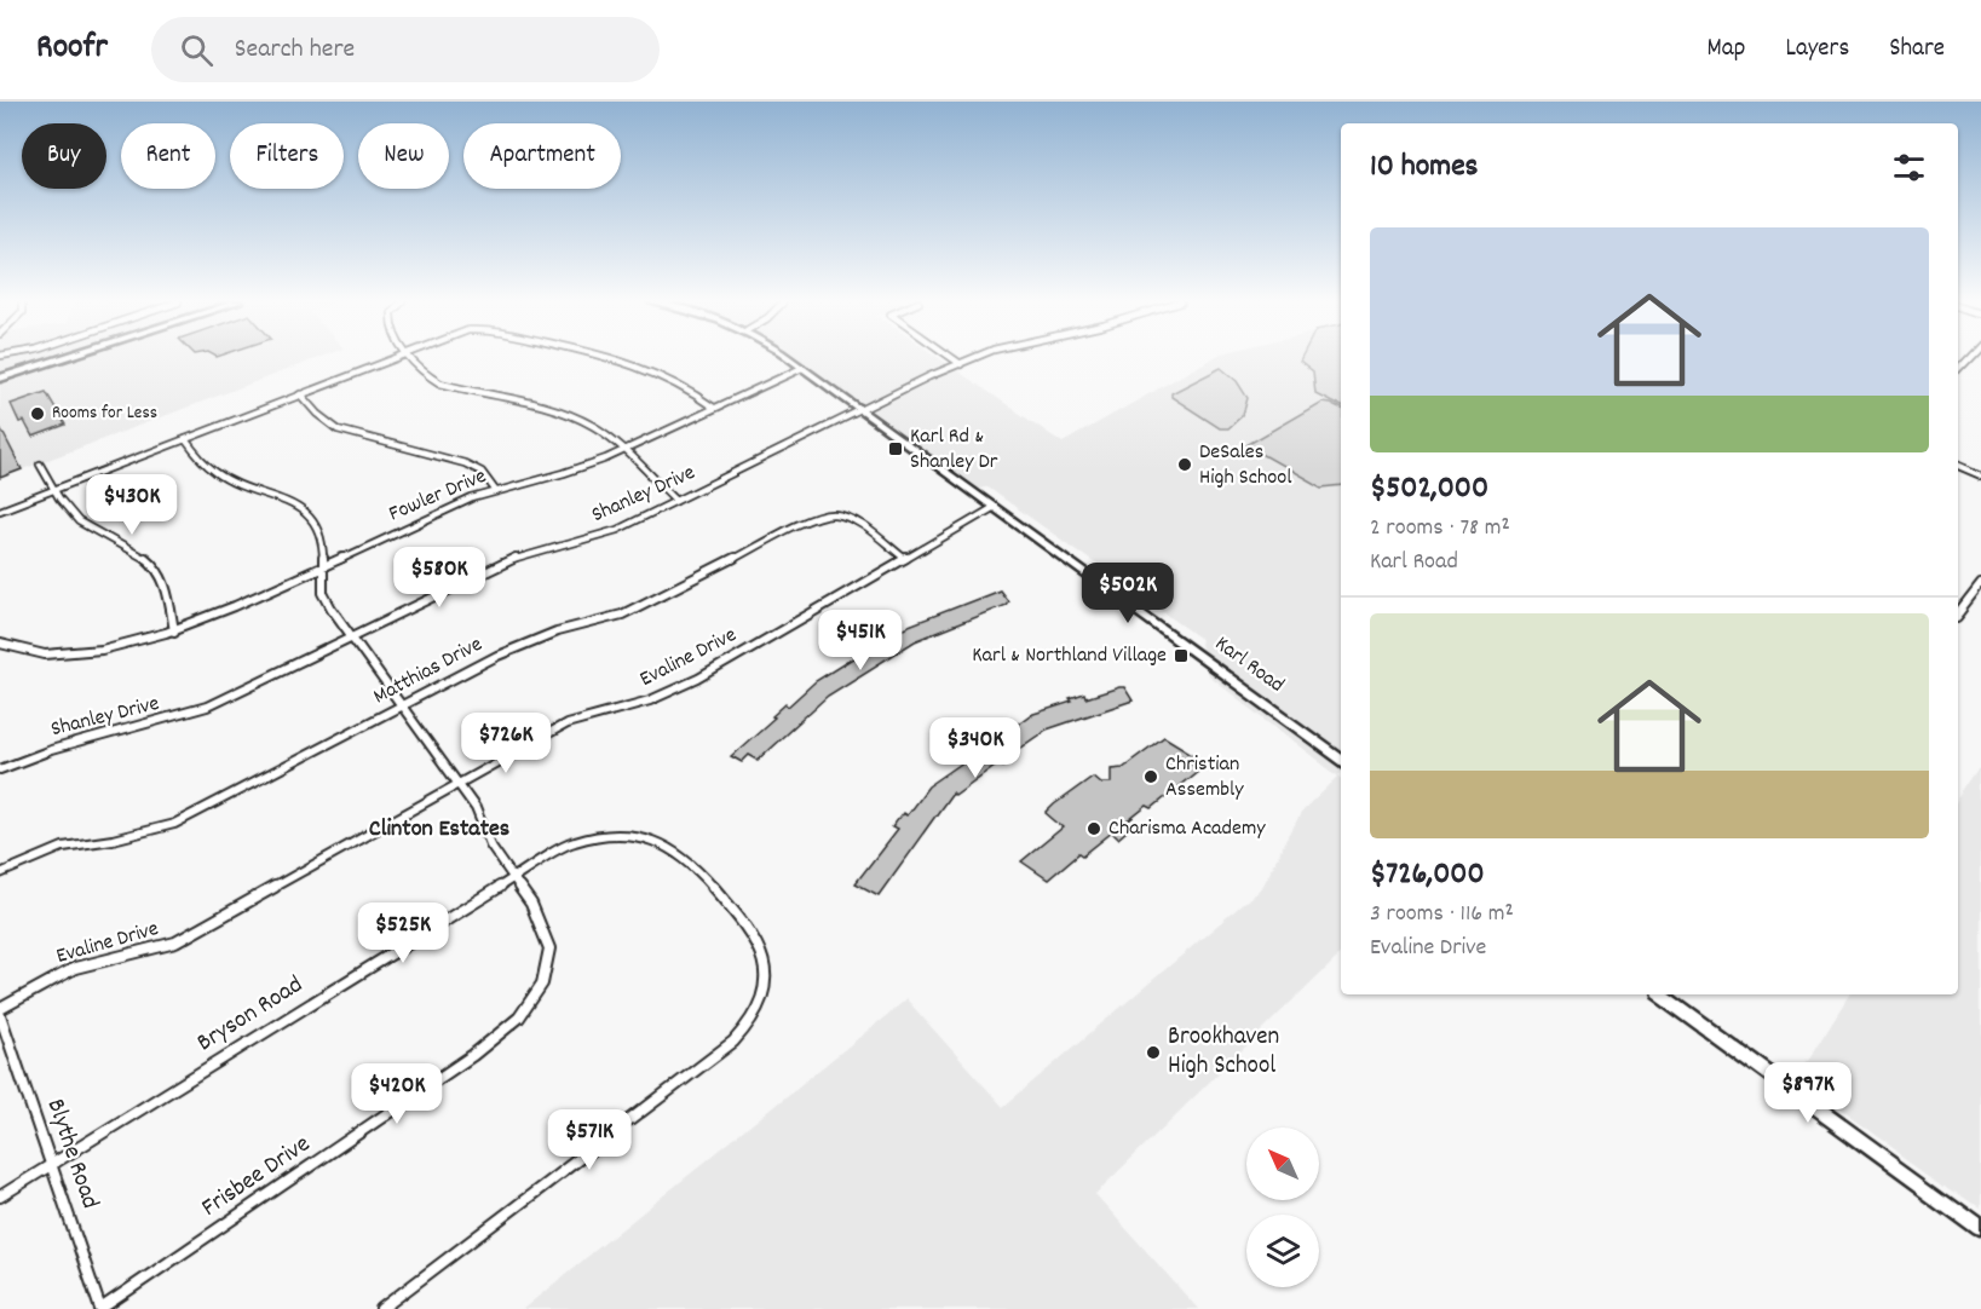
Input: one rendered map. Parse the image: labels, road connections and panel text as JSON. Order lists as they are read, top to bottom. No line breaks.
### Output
{"streets":{"main road":["Karl Road"],"street":["Shanley Drive","Fowler Drive","Evaline Drive","Matthias Drive","Bryson Road","Blythe Road","Frisbee Drive"]},"crossings":[["Shanley Drive","Karl Road"],["Shanley Drive","Frisbee Drive"],["Fowler Drive","Karl Road"],["Fowler Drive","Frisbee Drive"],["Evaline Drive","Karl Road"],["Evaline Drive","Matthias Drive"],["Evaline Drive","Frisbee Drive"],["Matthias Drive","Frisbee Drive"],["Bryson Road","Blythe Road"],["Bryson Road","Frisbee Drive"],["Blythe Road","Frisbee Drive"]],"districts":["Clinton Estates"],"places":{"other":["Rooms for Less","DeSales High School","Christian Assembly","Charisma Academy","Brookhaven High School"],"transit":["Karl Rd & Shanley Dr","Karl & Northland Village"]},"north":"top left","page":{"header":"Roofr","search":"Search here","nav":["Map","Layers","Share"],"chip":["Buy","Rent","Filters","New","Apartment"],"heading":"10 homes","list":[{"name":"$502,000","note":"2 rooms · 78 m² · Karl Road"},{"name":"$726,000","note":"3 rooms · 116 m² · Evaline Drive"}],"price":["$430K","$580K","$502K","$451K","$726K","$340K","$525K","$897K","$420K","$571K"]}}
